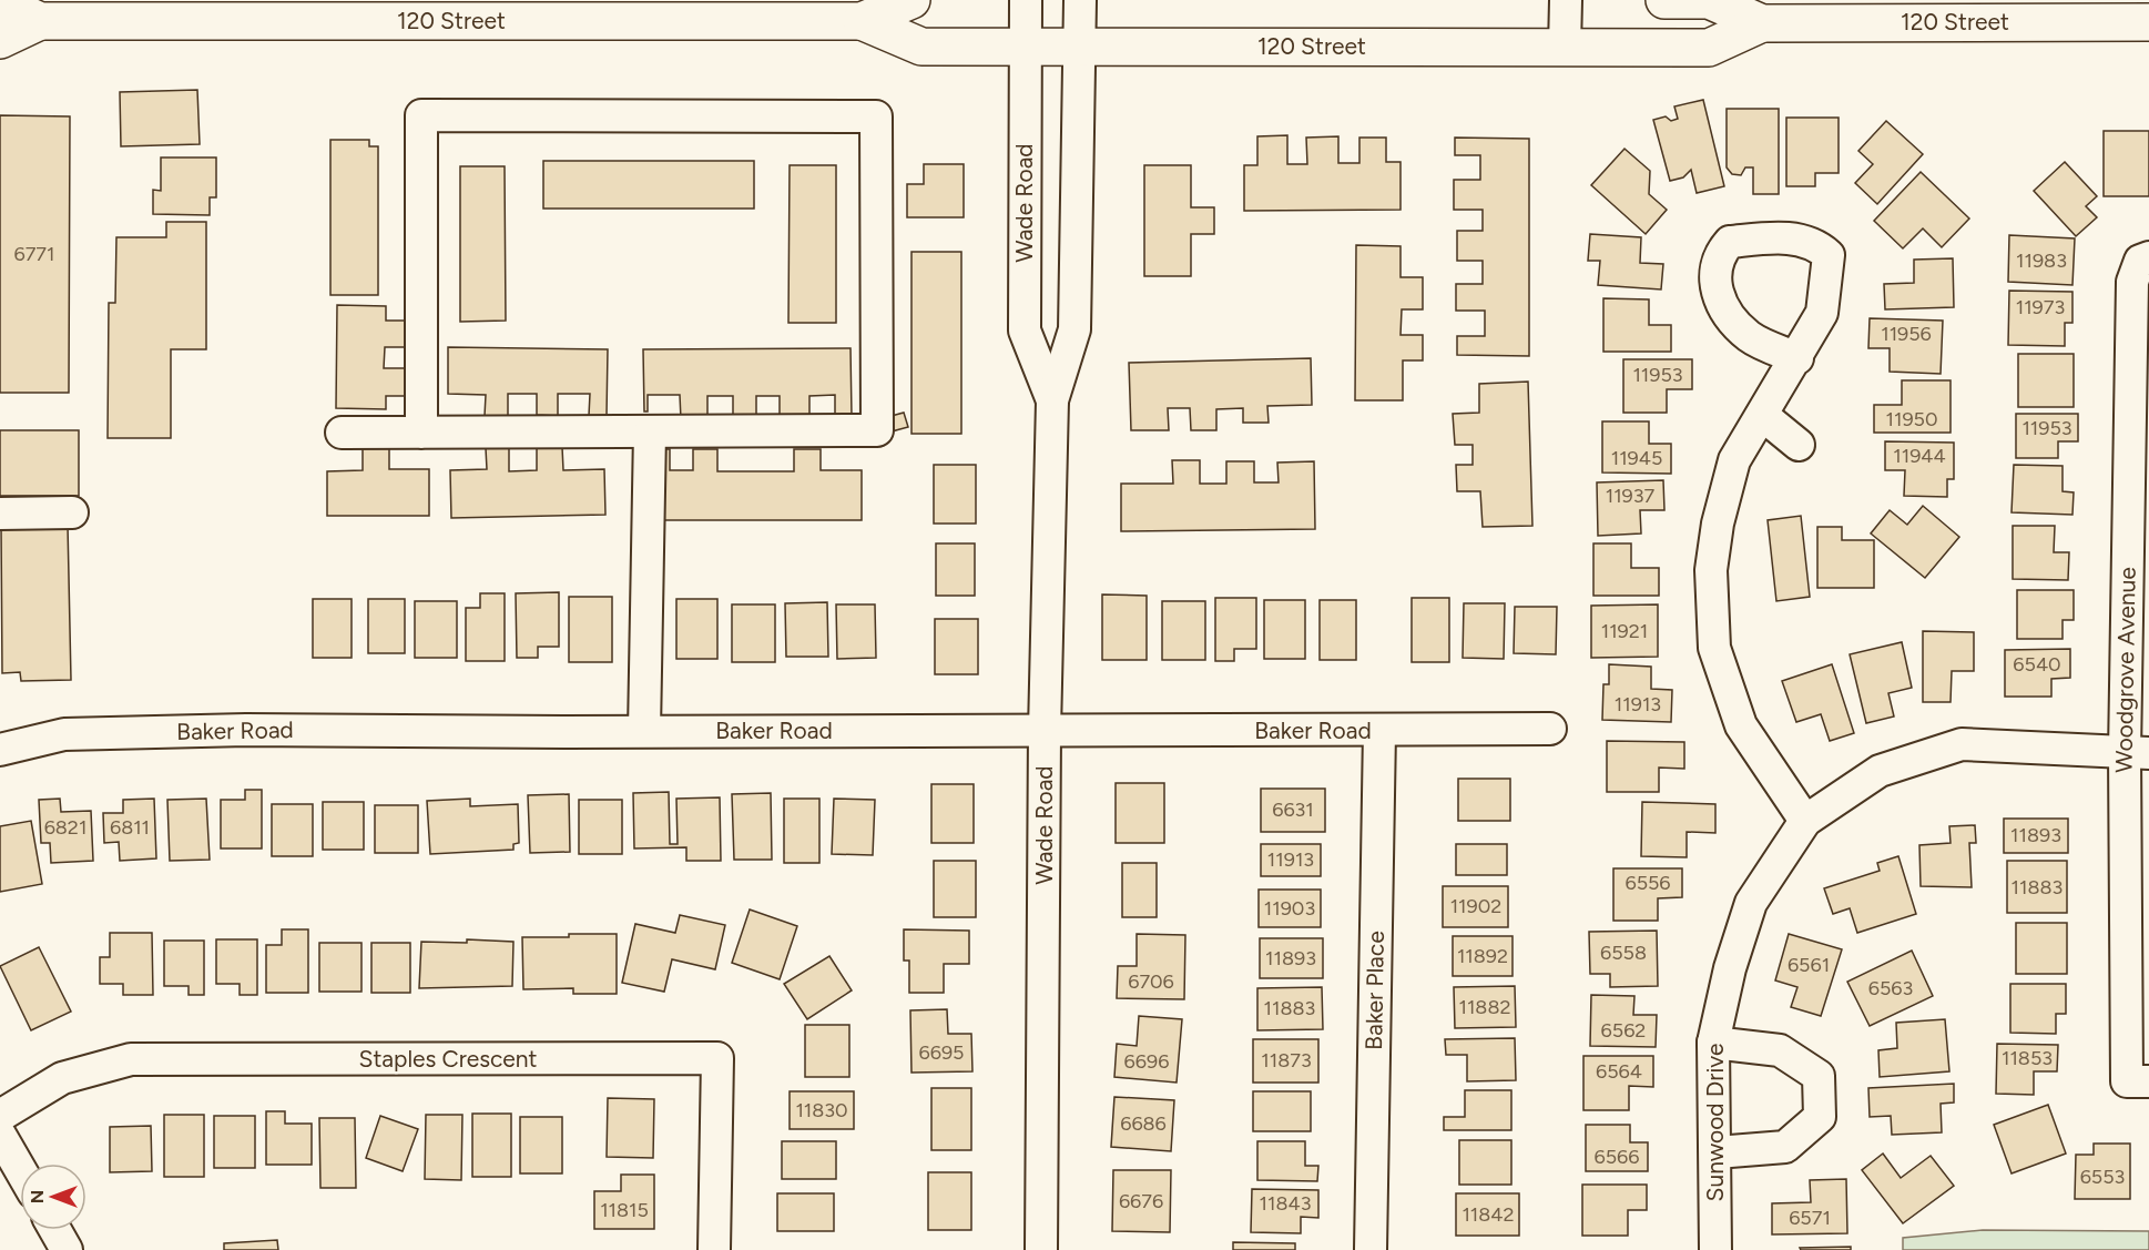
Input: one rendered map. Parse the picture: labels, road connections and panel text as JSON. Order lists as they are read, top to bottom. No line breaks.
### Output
{"streets":{"main road":["120 Street"],"street":["Wade Road","Woodgrove Avenue","Baker Road","Baker Place","Staples Crescent","Sunwood Drive"]},"crossings":[["120 Street","Wade Road"],["Wade Road","Baker Road"],["Woodgrove Avenue","Sunwood Drive"],["Baker Road","Baker Place"]],"house_numbers":["6771","11983","11973","11956","11953","11950","11953","11944","11945","11937","11921","6540","11913","6631","6821","6811","11893","11913","6556","11883","11902","11903","6558","11892","11893","6561","6706","6563","11882","11883","6562","6695","11853","11873","6696","6564","11830","6686","6566","6553","6676","11843","11815","11842","6571"],"north":"left"}
